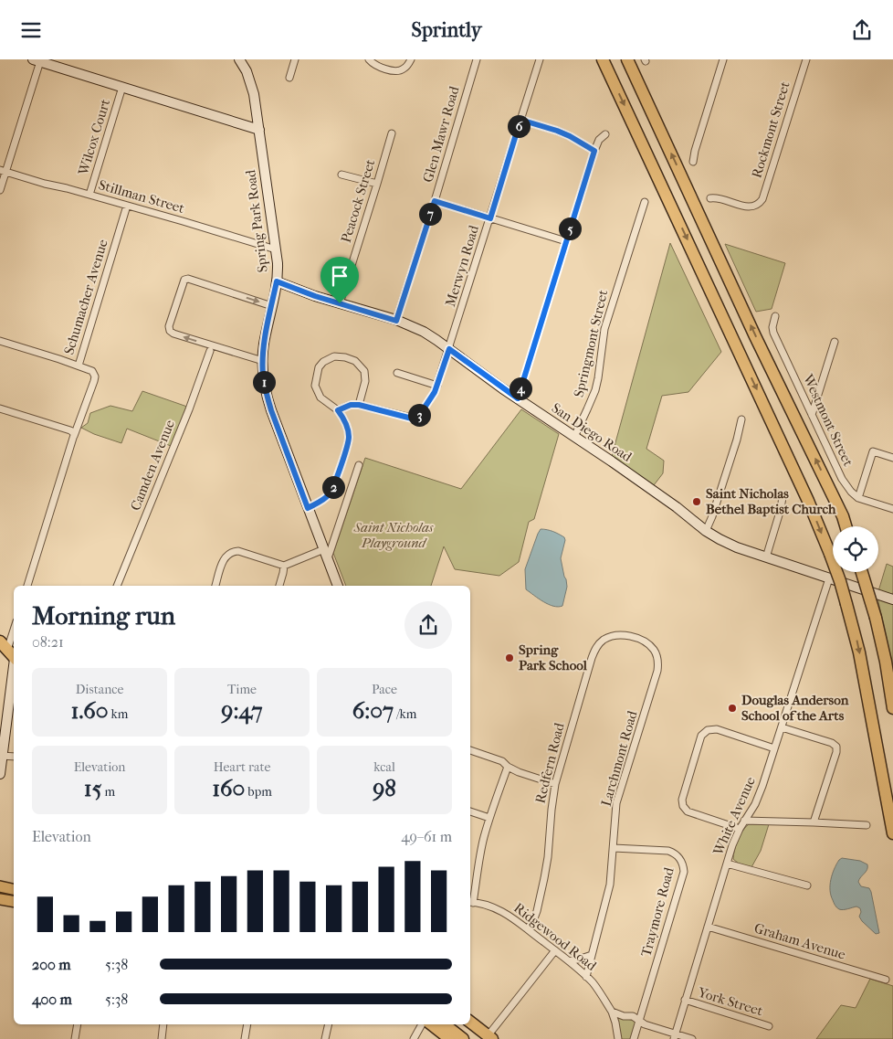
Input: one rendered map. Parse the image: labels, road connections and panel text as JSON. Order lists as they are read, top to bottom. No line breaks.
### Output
{"streets":{"street":["Rockmont Street","Glen Mawr Road","Wilcox Court","Stillman Street","Peacock Street","Spring Park Road","Merwyn Road","Schumacher Avenue","Springmont Street","Westmont Street","San Diego Road","Camden Avenue","Larchmont Road","Redfern Road","White Avenue","Traymore Road","Ridgewood Road","Graham Avenue","York Street"]},"crossings":[["Glen Mawr Road","San Diego Road"],["Wilcox Court","Stillman Street"],["Stillman Street","Spring Park Road"],["Stillman Street","Schumacher Avenue"],["Peacock Street","San Diego Road"],["Spring Park Road","San Diego Road"],["Merwyn Road","San Diego Road"],["Springmont Street","San Diego Road"],["San Diego Road","White Avenue"],["Larchmont Road","Redfern Road"],["Larchmont Road","Traymore Road"],["Larchmont Road","Ridgewood Road"],["Redfern Road","Ridgewood Road"],["White Avenue","Graham Avenue"],["White Avenue","York Street"]],"parks":["Saint Nicholas Playground"],"places":["Saint Nicholas Bethel Baptist Church","Spring Park School","Douglas Anderson School of the Arts"],"page":{"header":"Sprintly","pins":["6","7","5","1","4","3","2"],"heading":["Morning run","08:21"],"stats":[["Distance","1.60 km"],["Time","9:47"],["Pace","6:07 /km"],["Elevation","15 m"],["Heart rate","160 bpm"],["kcal","98"]],"chart":["Elevation","49–61 m"],"list":[{"name":"200 m","note":"5:38"},{"name":"400 m","note":"5:38"}]}}
